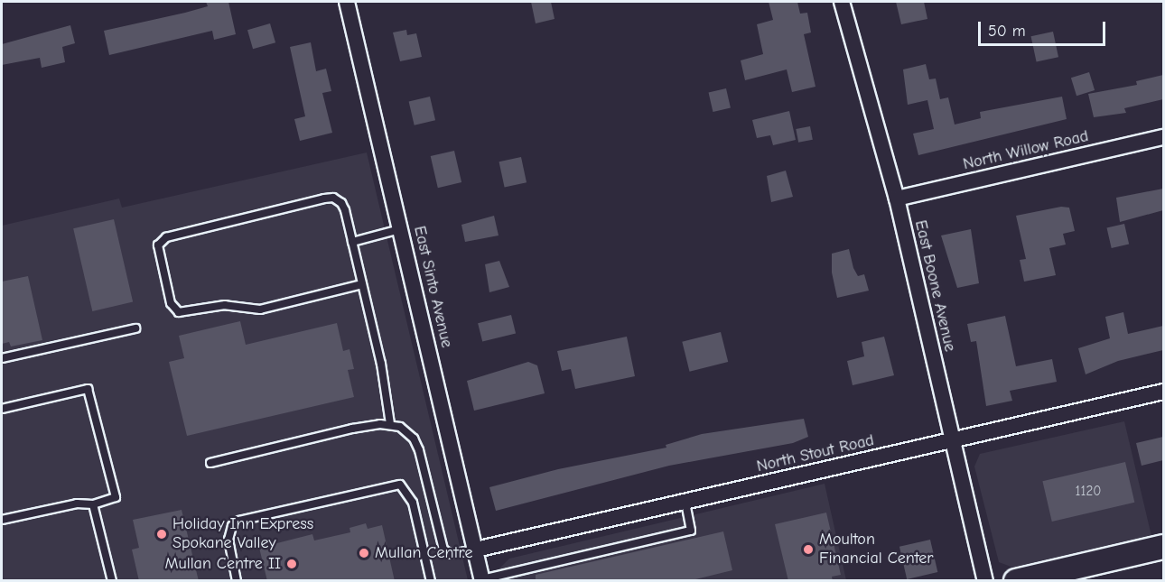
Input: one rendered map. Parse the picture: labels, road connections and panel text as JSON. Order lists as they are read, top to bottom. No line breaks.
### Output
{"streets":{"street":["North Willow Road","East Boone Avenue","East Sinto Avenue","North Stout Road"]},"crossings":[["North Willow Road","East Boone Avenue"],["East Boone Avenue","North Stout Road"],["East Sinto Avenue","North Stout Road"]],"places":["Holiday Inn Express Spokane Valley","Moulton Financial Center","Mullan Centre","Mullan Centre II"],"house_numbers":["1120"],"scale_bar":"50 m"}
